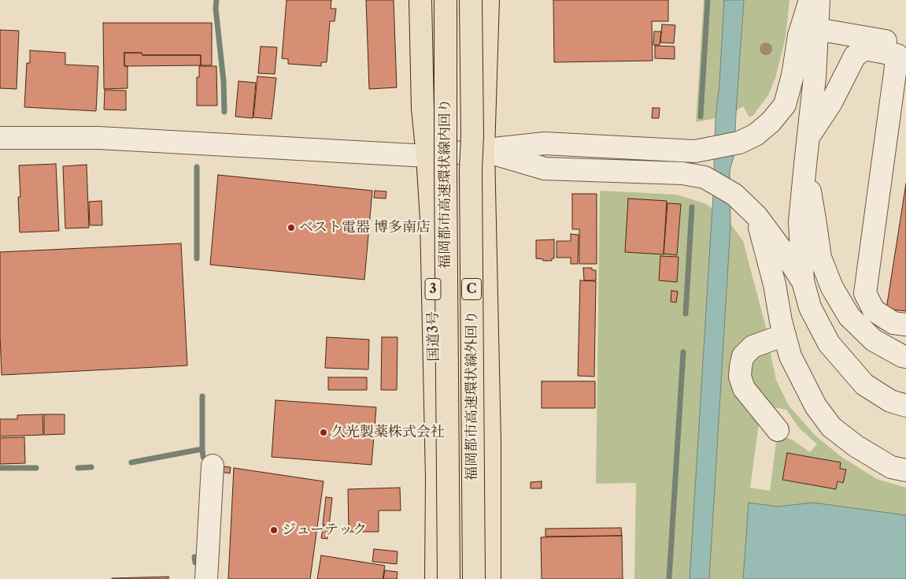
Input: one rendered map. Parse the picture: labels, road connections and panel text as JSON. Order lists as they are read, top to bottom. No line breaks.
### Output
{"streets":{"highway":["福岡都市高速環状線内回り","3","C","国道3号","福岡都市高速環状線外回り"]},"places":["ベスト電器 博多南店","久光製薬株式会社","ジューテック"]}
